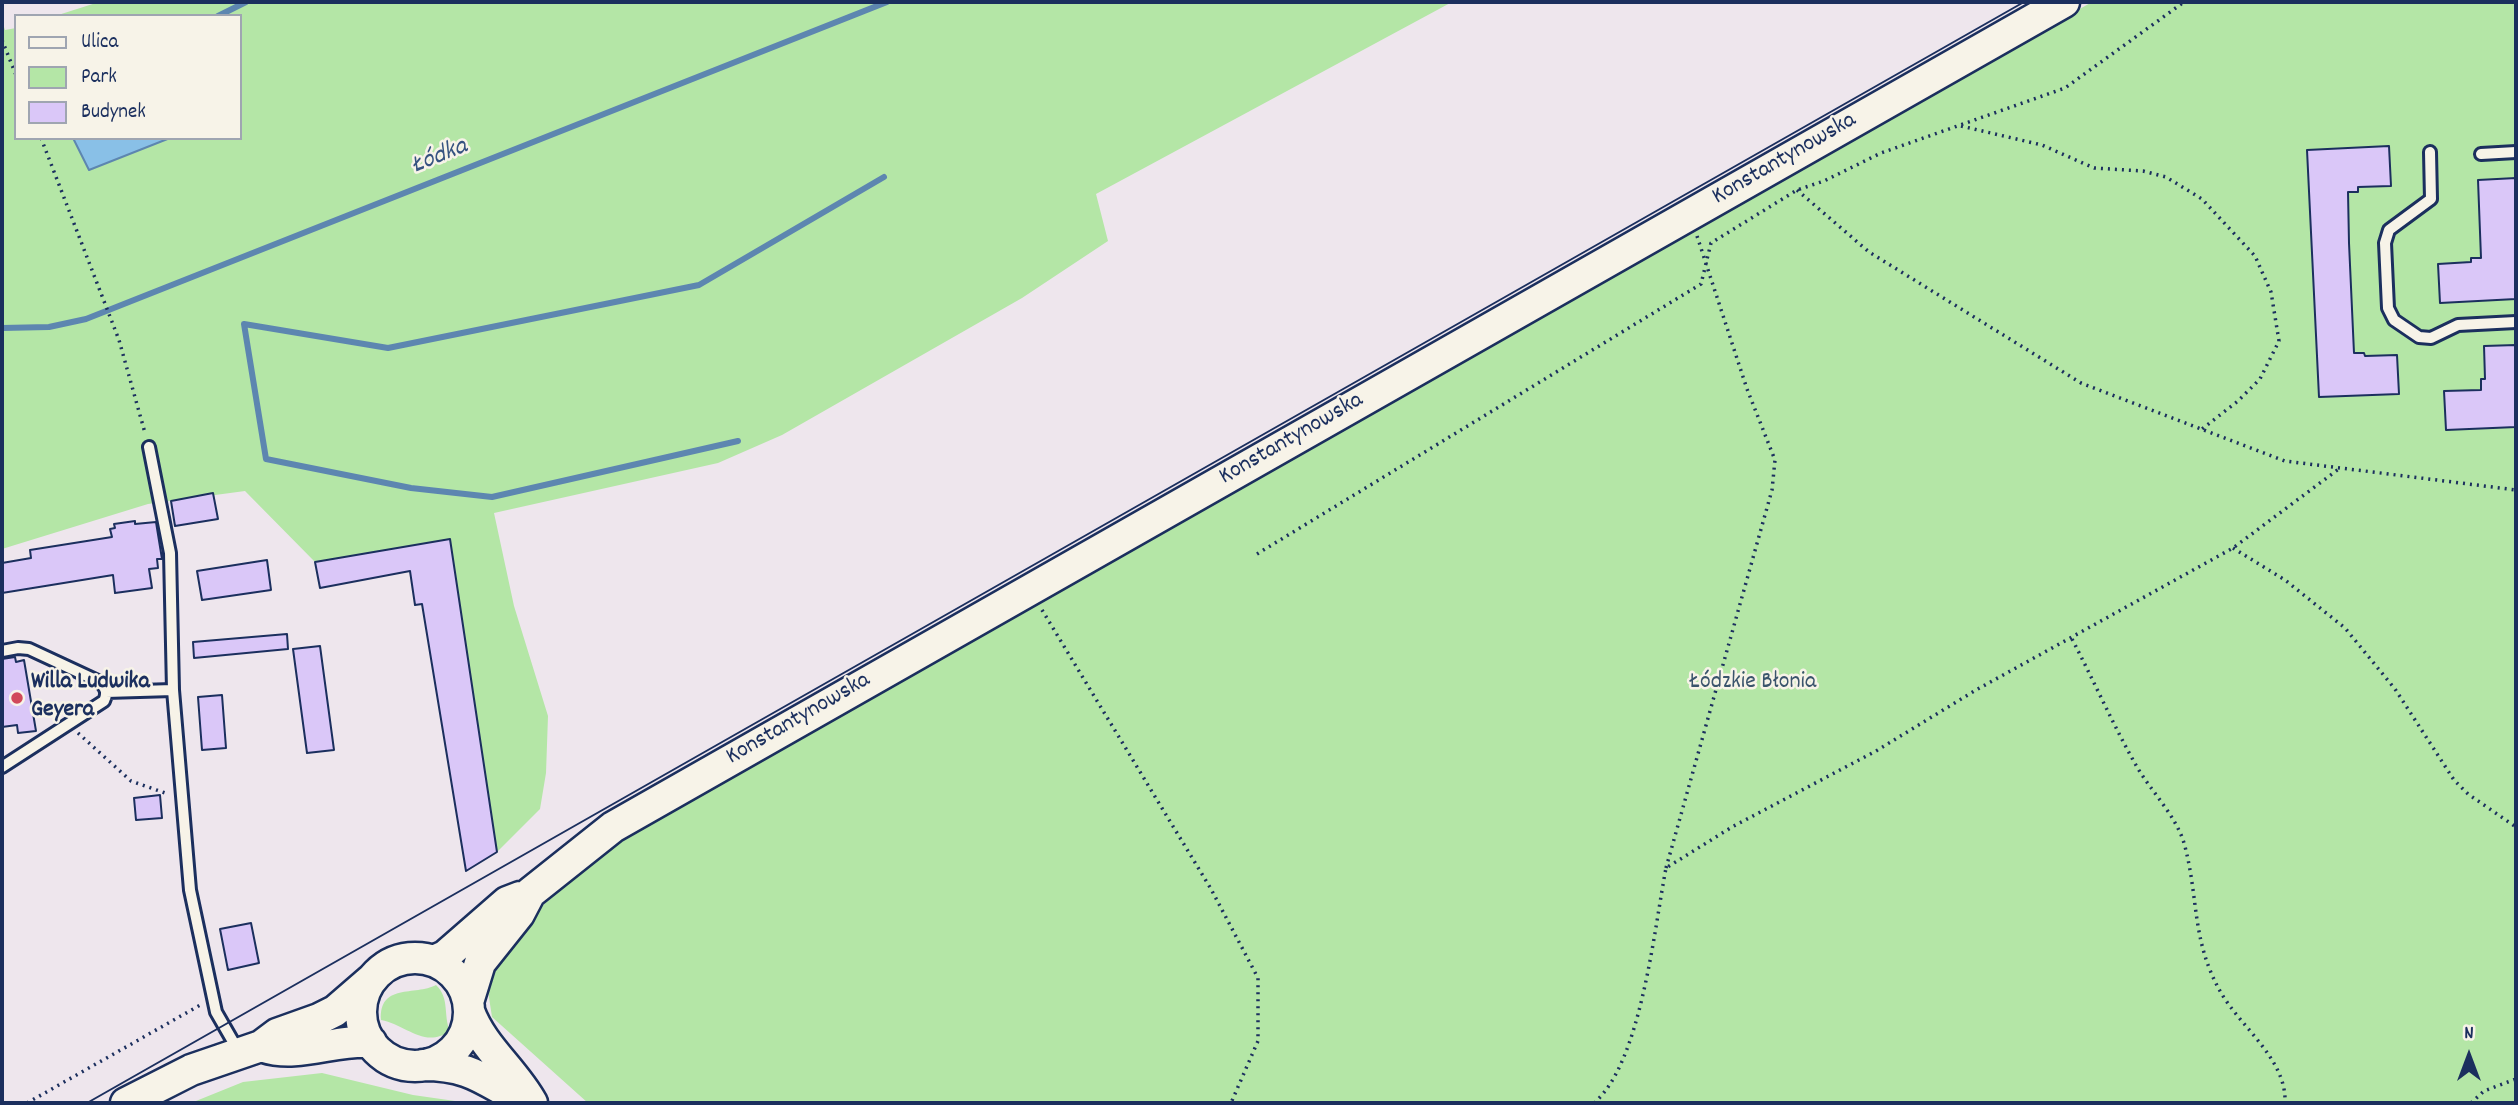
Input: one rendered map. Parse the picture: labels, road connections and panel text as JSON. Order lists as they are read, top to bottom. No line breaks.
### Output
{"streets":{"main road":["Konstantynowska"]},"water":["Łódka"],"parks":["Łódzkie Błonia"],"places":["Willa Ludwika Geyera"],"legend":["Ulica","Park","Budynek"],"north":"top"}
